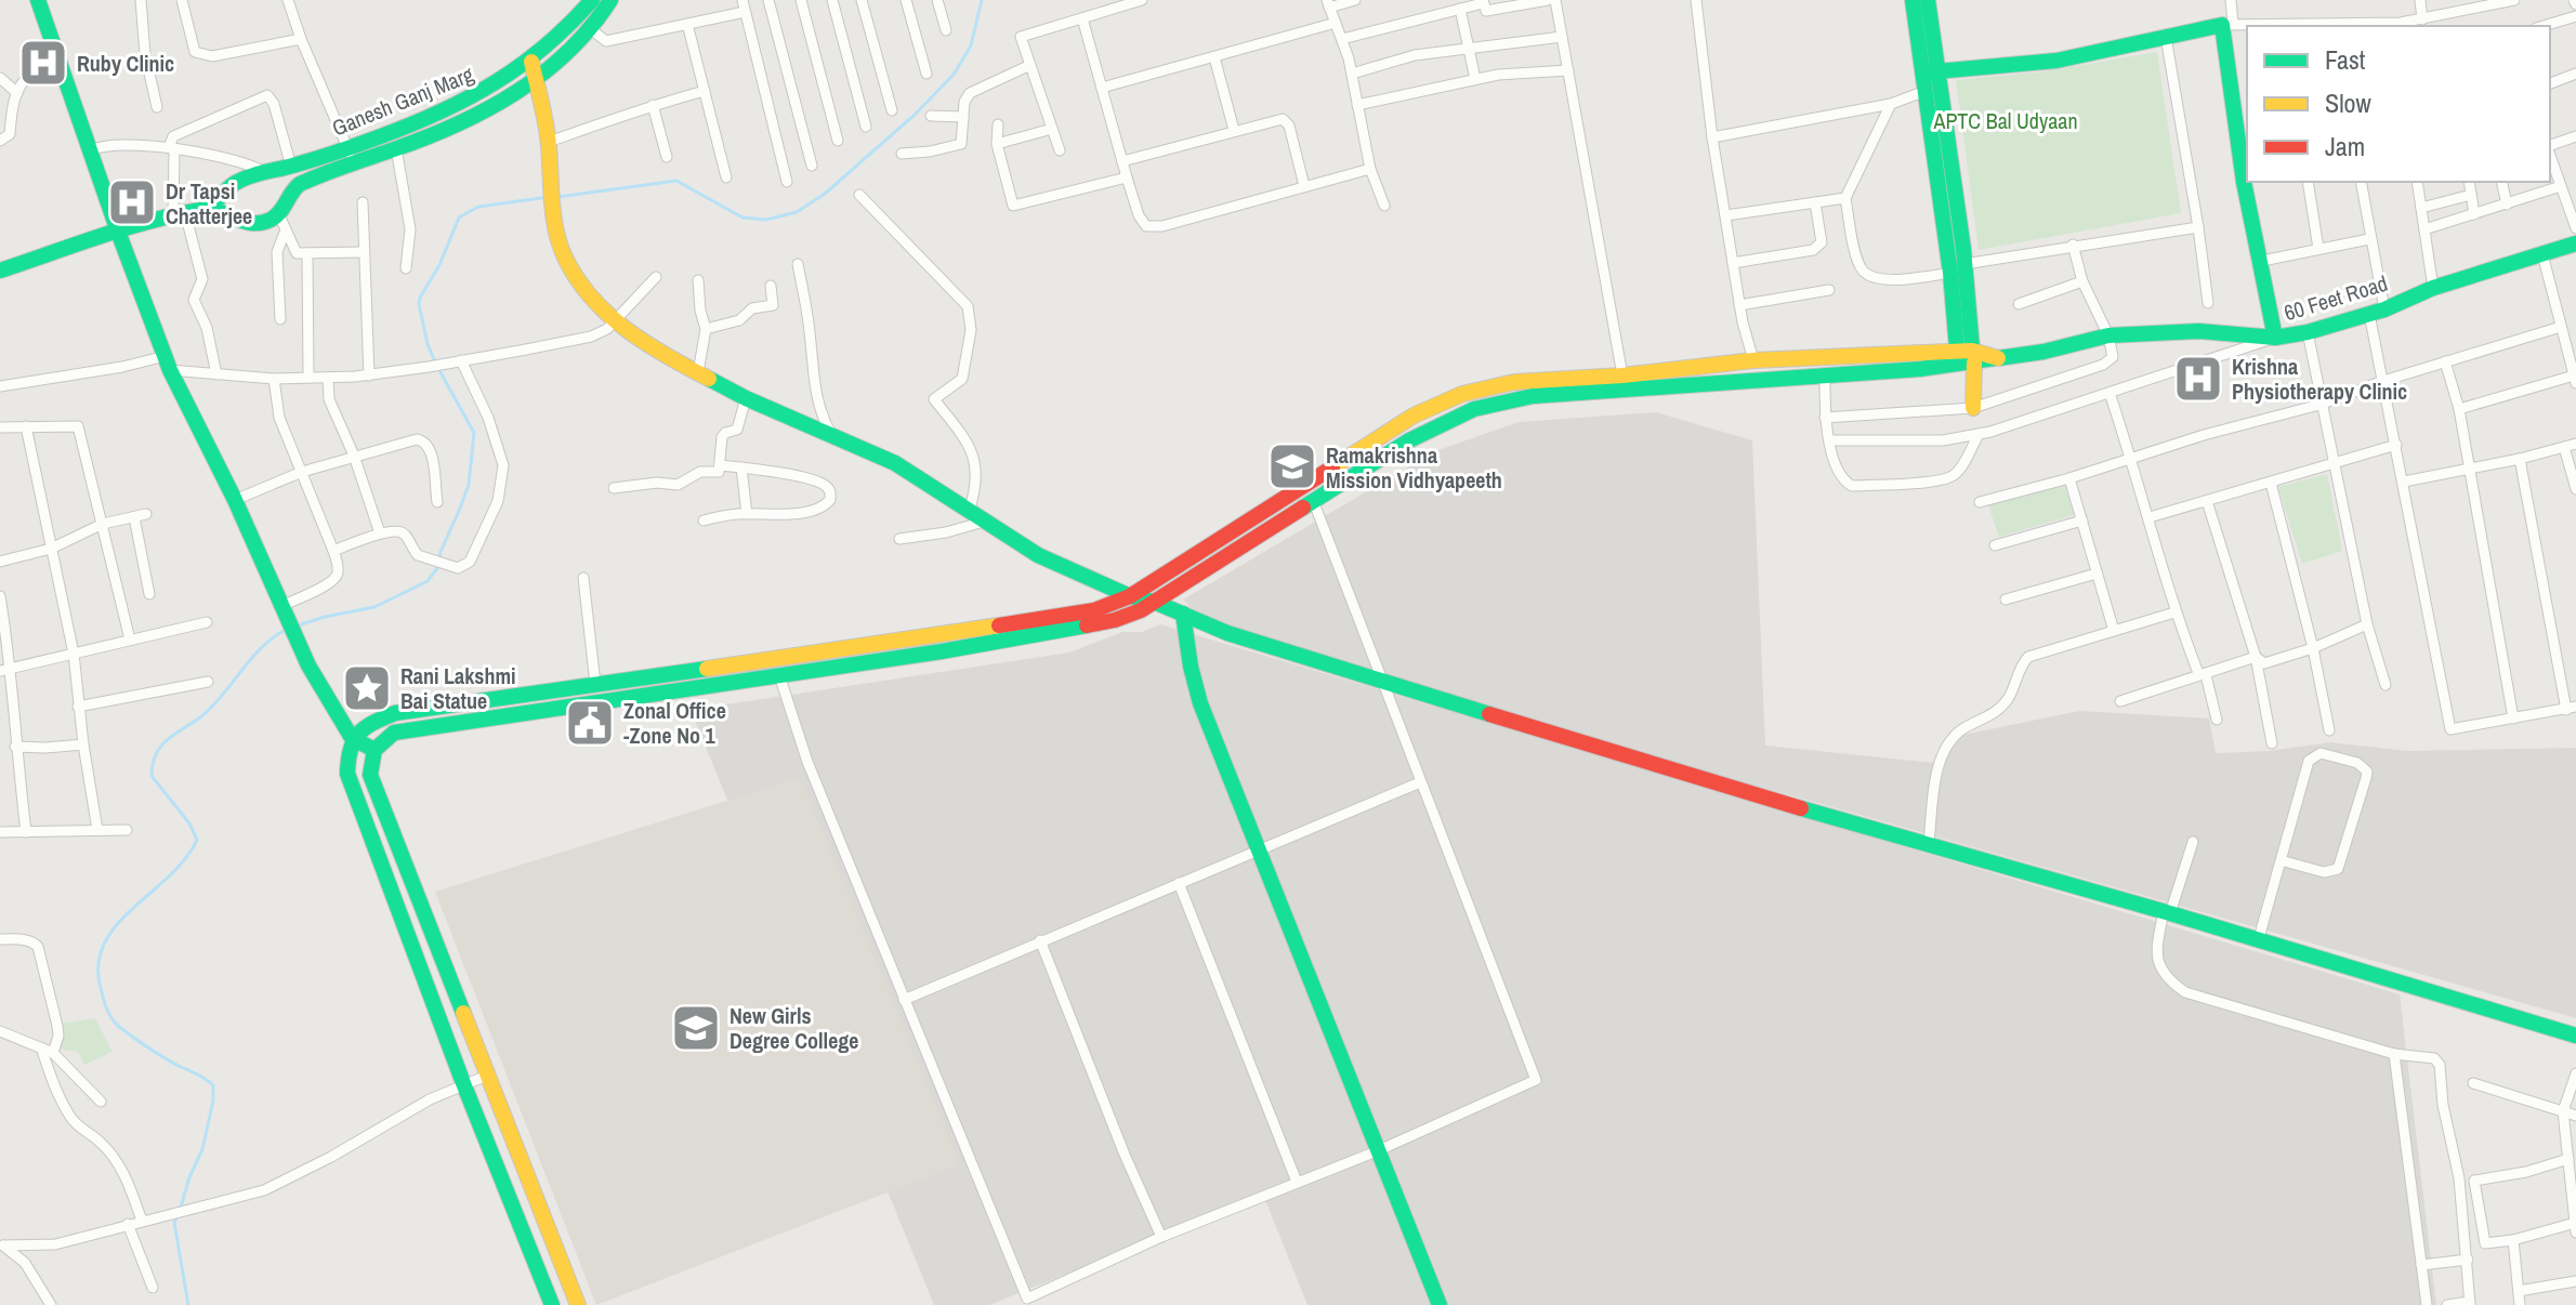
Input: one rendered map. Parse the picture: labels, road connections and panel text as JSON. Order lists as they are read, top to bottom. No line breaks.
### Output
{"streets":{"main road":["Ganesh Ganj Marg","60 Feet Road"]},"parks":["APTC Bal Udyaan"],"places":{"hospital":["Ruby Clinic","Dr Tapsi Chatterjee","Krishna Physiotherapy Clinic"],"school or university":["Ramakrishna Mission Vidhyapeeth","New Girls Degree College"],"place":["Rani Lakshmi Bai Statue"],"public building":["Zonal Office -Zone No 1"]},"legend":["Fast","Slow","Jam"]}
